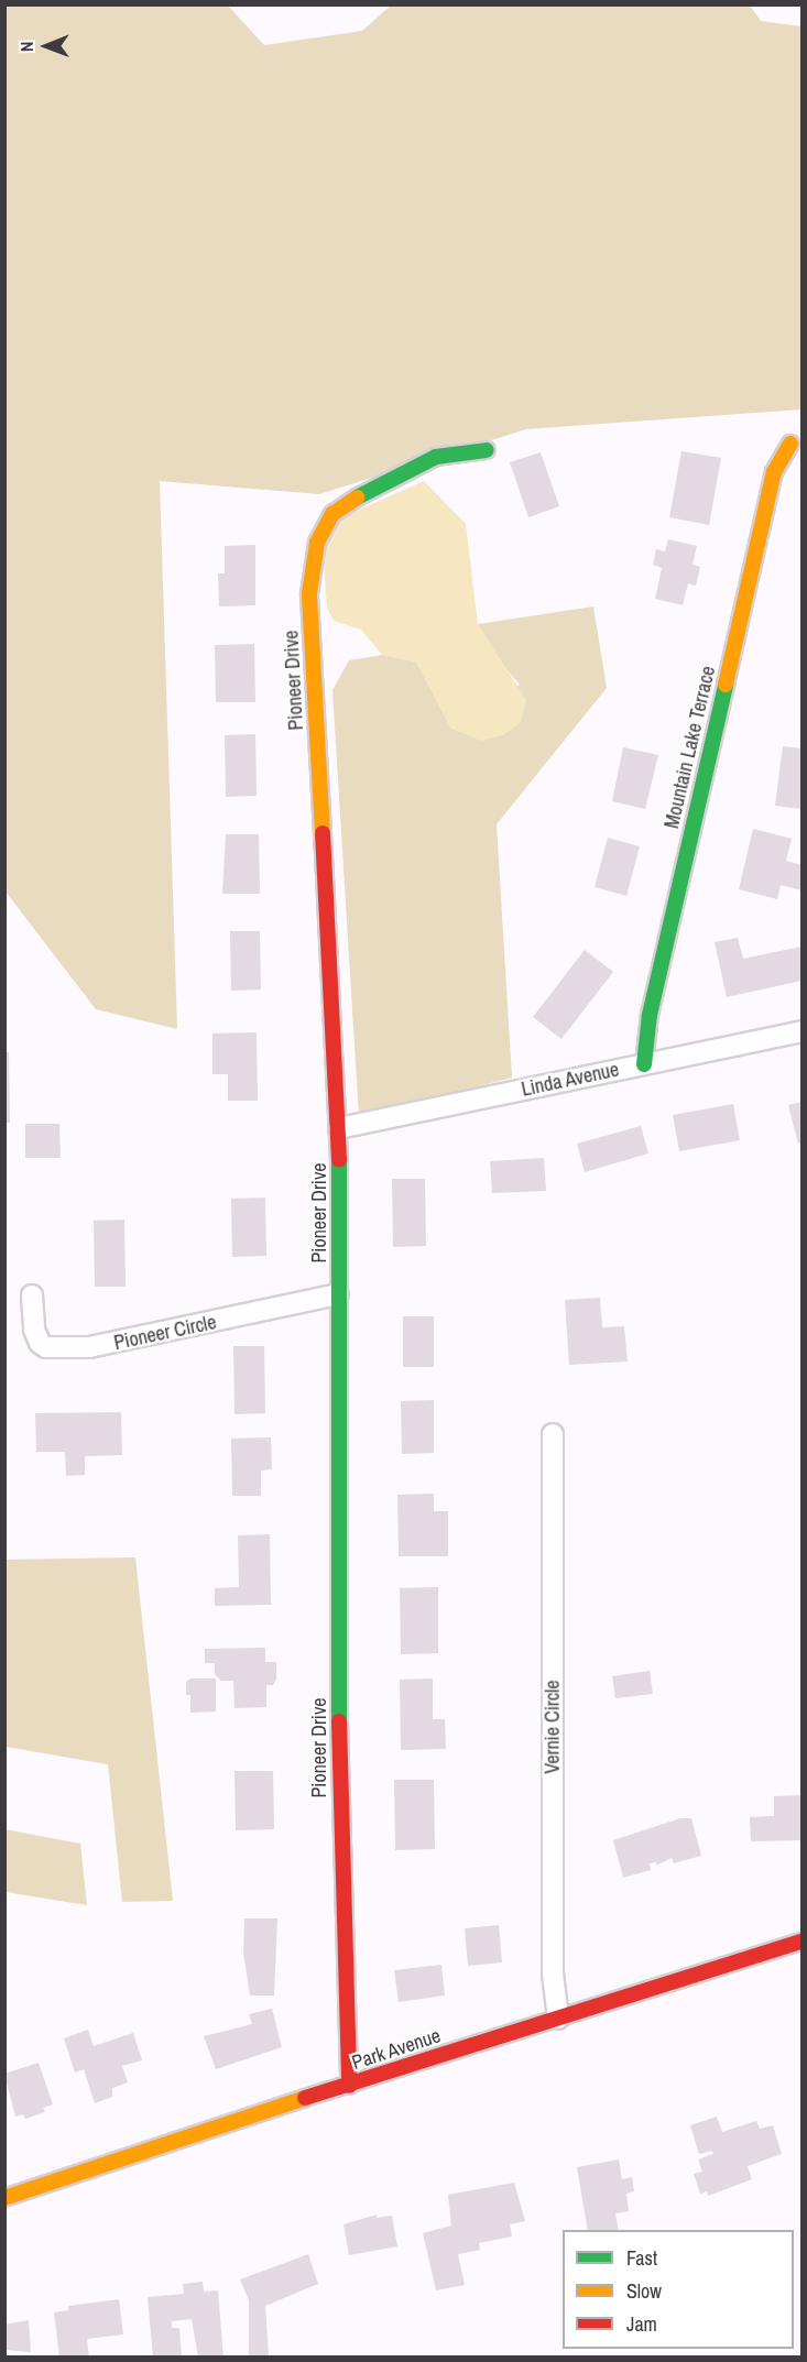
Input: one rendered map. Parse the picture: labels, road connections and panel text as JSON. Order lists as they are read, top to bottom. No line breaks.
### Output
{"streets":{"street":["Pioneer Drive","Mountain Lake Terrace","Linda Avenue","Pioneer Circle","Vernie Circle","Park Avenue"]},"crossings":[["Pioneer Drive","Linda Avenue"],["Pioneer Drive","Pioneer Circle"],["Pioneer Drive","Park Avenue"],["Mountain Lake Terrace","Linda Avenue"],["Vernie Circle","Park Avenue"]],"legend":["Fast","Slow","Jam"],"north":"left"}
